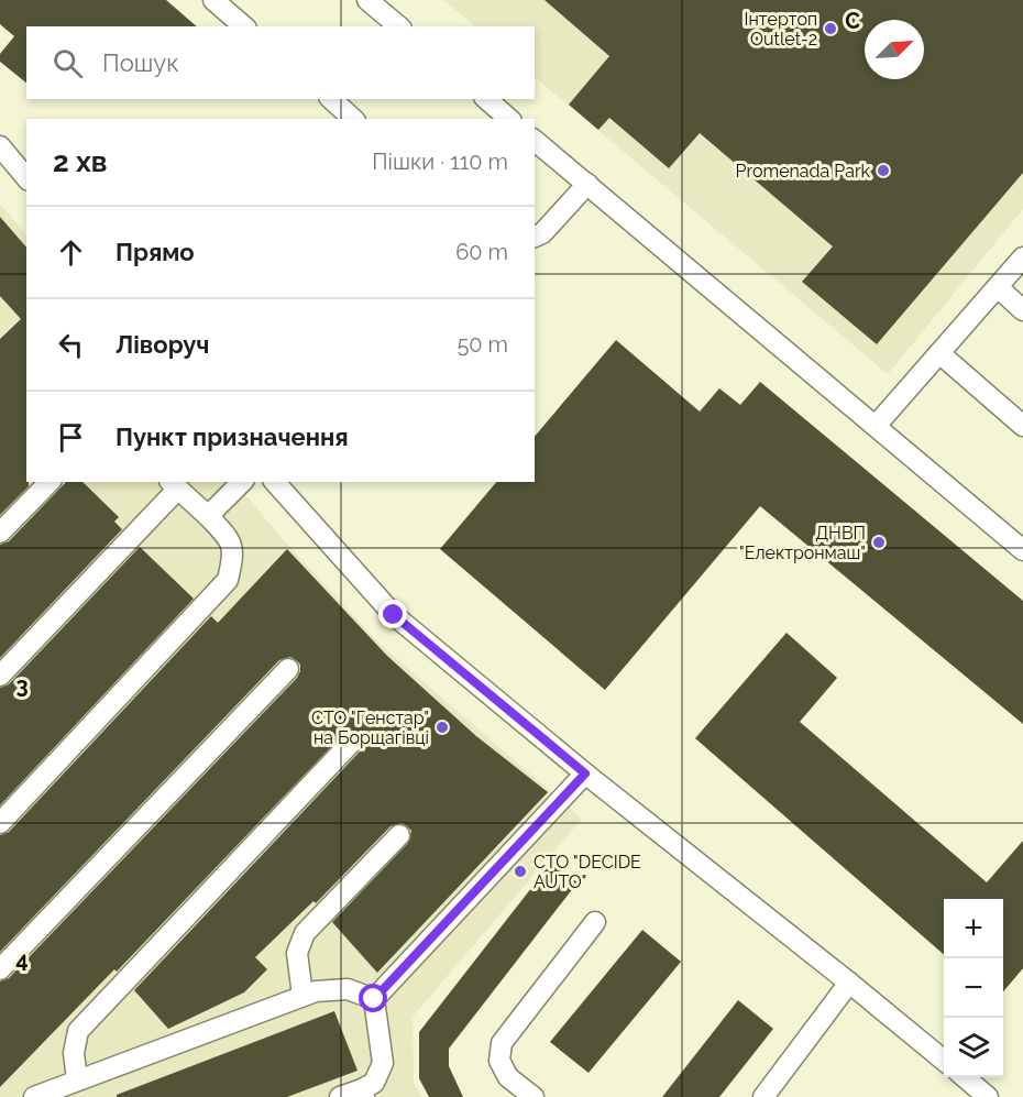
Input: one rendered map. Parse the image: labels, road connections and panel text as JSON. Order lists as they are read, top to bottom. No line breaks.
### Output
{"places":["Інтертоп Outlet-2","Promenada Park","ДНВП \"Електронмаш\"","СТО \"Генстар\" на Борщагівці","СТО \"DECIDE AUTO\""],"north":"top right","page":{"search":"Пошук","heading":["2 хв","Пішки · 110 m"],"list":[["Прямо","60 m"],["Ліворуч","50 m"],"Пункт призначення"],"map_buttons":["+","−"]},"grid":{"columns":["C"],"rows":["3","4"]}}
